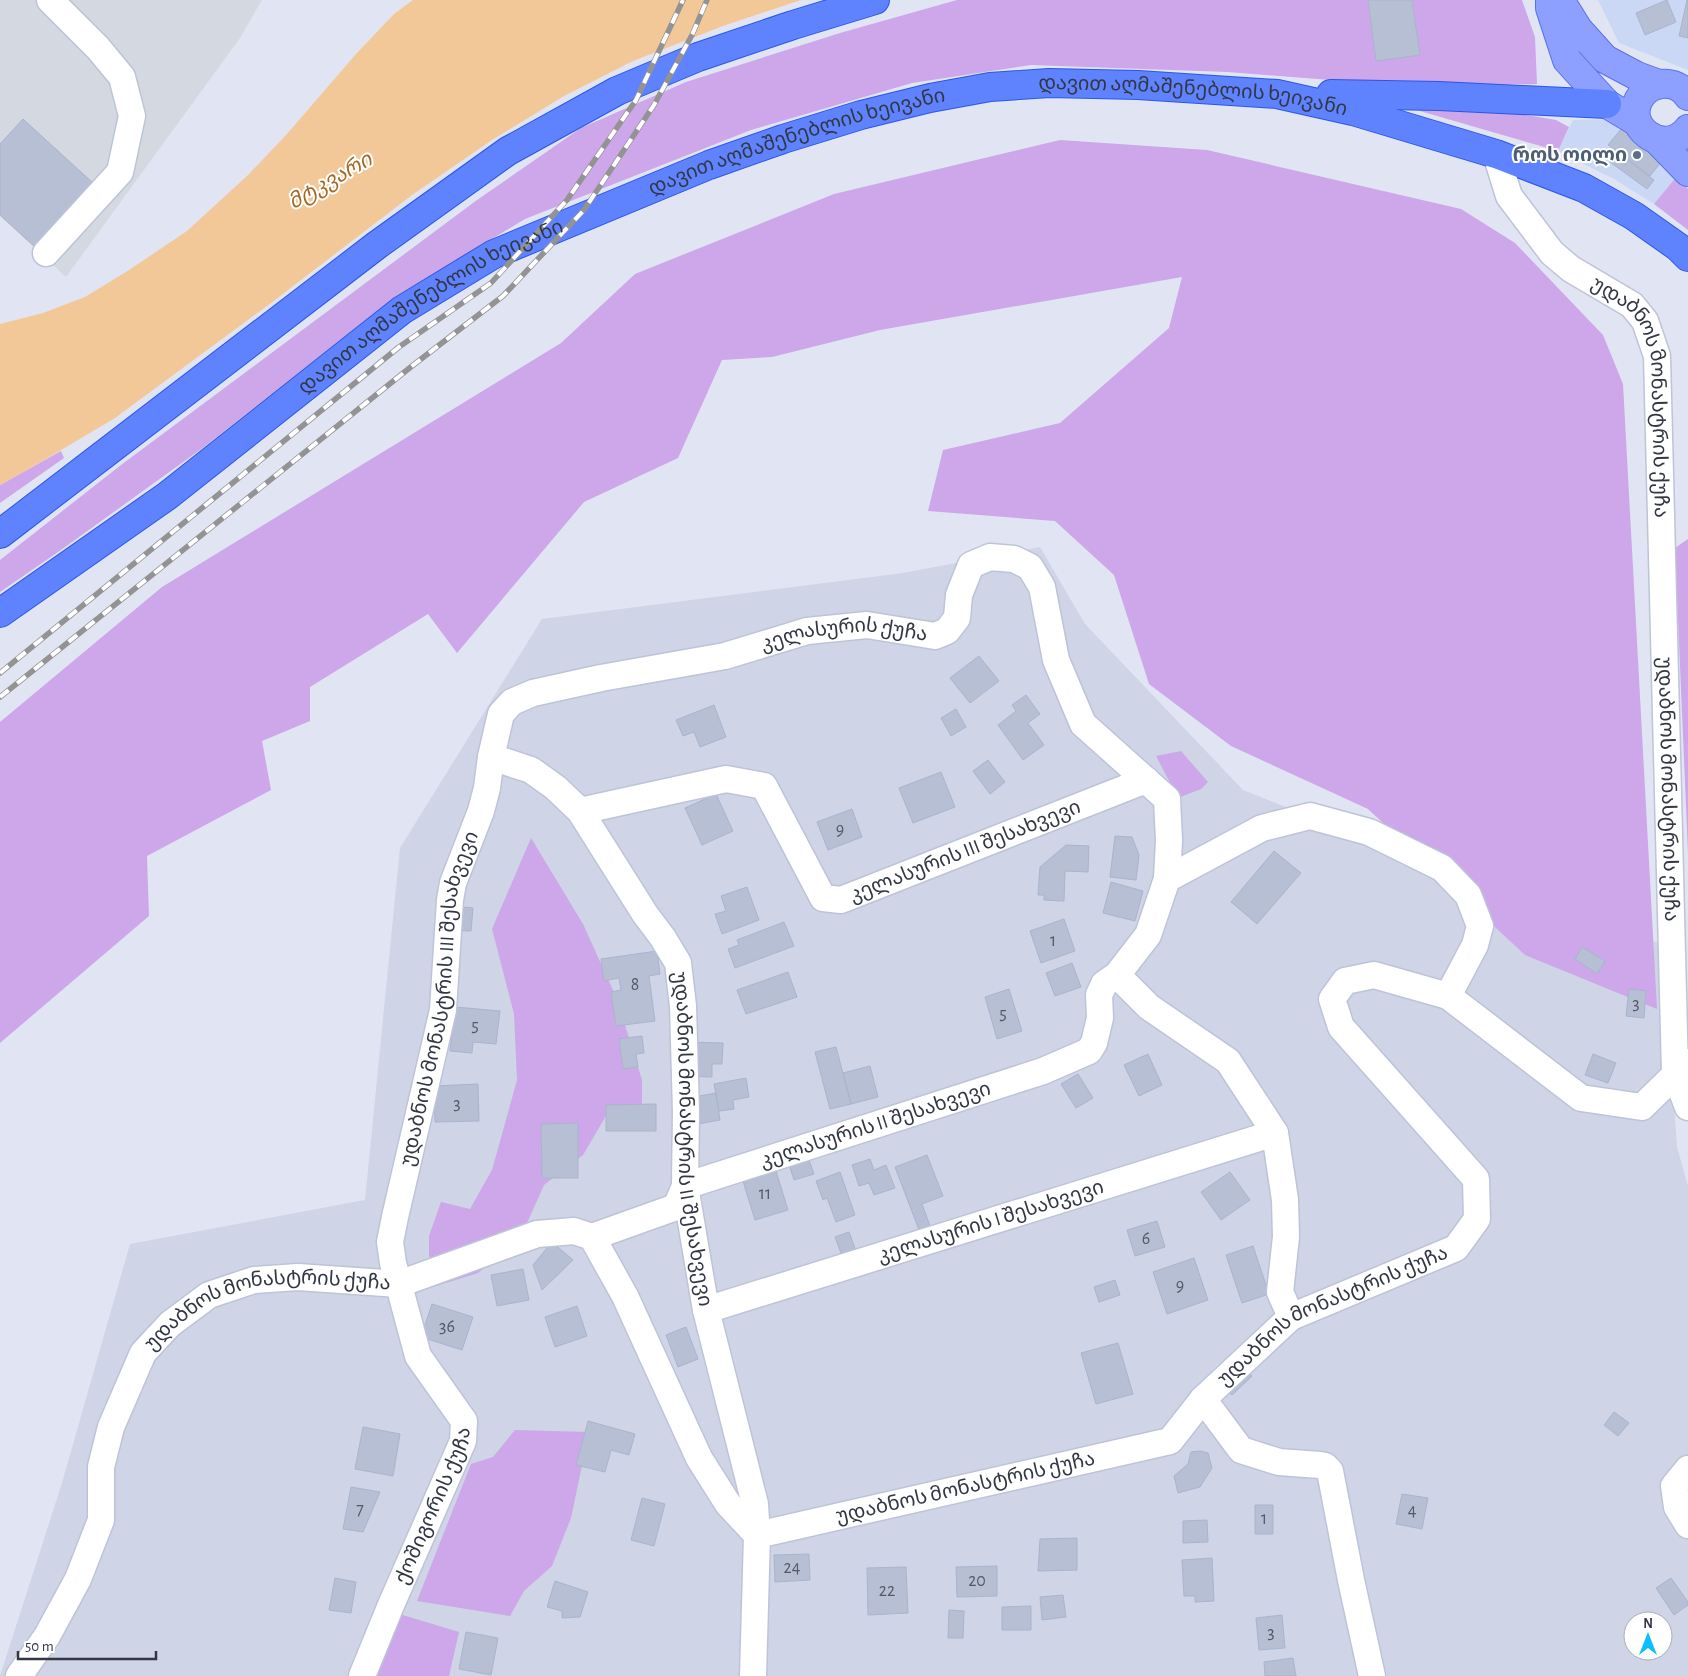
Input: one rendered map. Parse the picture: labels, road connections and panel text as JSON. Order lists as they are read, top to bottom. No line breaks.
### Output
{"streets":{"highway":["დავით აღმაშენებლის ხეივანი"],"street":["უდაბნოს მონასტრის ქუჩა","კელასურის ქუჩა","კელასურის III შესახვევი","უდაბნოს მონასტრის III შესახვევი","კელასურის II შესახვევი","უდაბნოს მონასტრის II შესახვევი","კელასურის I შესახვევი","ქოშიგორის ქუჩა"]},"crossings":[["დავით აღმაშენებლის ხეივანი","უდაბნოს მონასტრის ქუჩა"],["უდაბნოს მონასტრის ქუჩა","უდაბნოს მონასტრის III შესახვევი"],["უდაბნოს მონასტრის ქუჩა","უდაბნოს მონასტრის II შესახვევი"],["უდაბნოს მონასტრის ქუჩა","ქოშიგორის ქუჩა"],["კელასურის ქუჩა","კელასურის III შესახვევი"],["კელასურის ქუჩა","უდაბნოს მონასტრის III შესახვევი"],["კელასურის ქუჩა","კელასურის II შესახვევი"],["კელასურის III შესახვევი","უდაბნოს მონასტრის II შესახვევი"],["უდაბნოს მონასტრის III შესახვევი","უდაბნოს მონასტრის II შესახვევი"],["უდაბნოს მონასტრის III შესახვევი","ქოშიგორის ქუჩა"],["კელასურის II შესახვევი","უდაბნოს მონასტრის II შესახვევი"],["უდაბნოს მონასტრის II შესახვევი","კელასურის I შესახვევი"]],"water":["მტკვარი"],"places":["როს ოილი"],"house_numbers":["9","1","8","3","5","5","3","11","6","9","36","7","4","1","24","20","22","3"],"scale_bar":"50 m","north":"top"}
